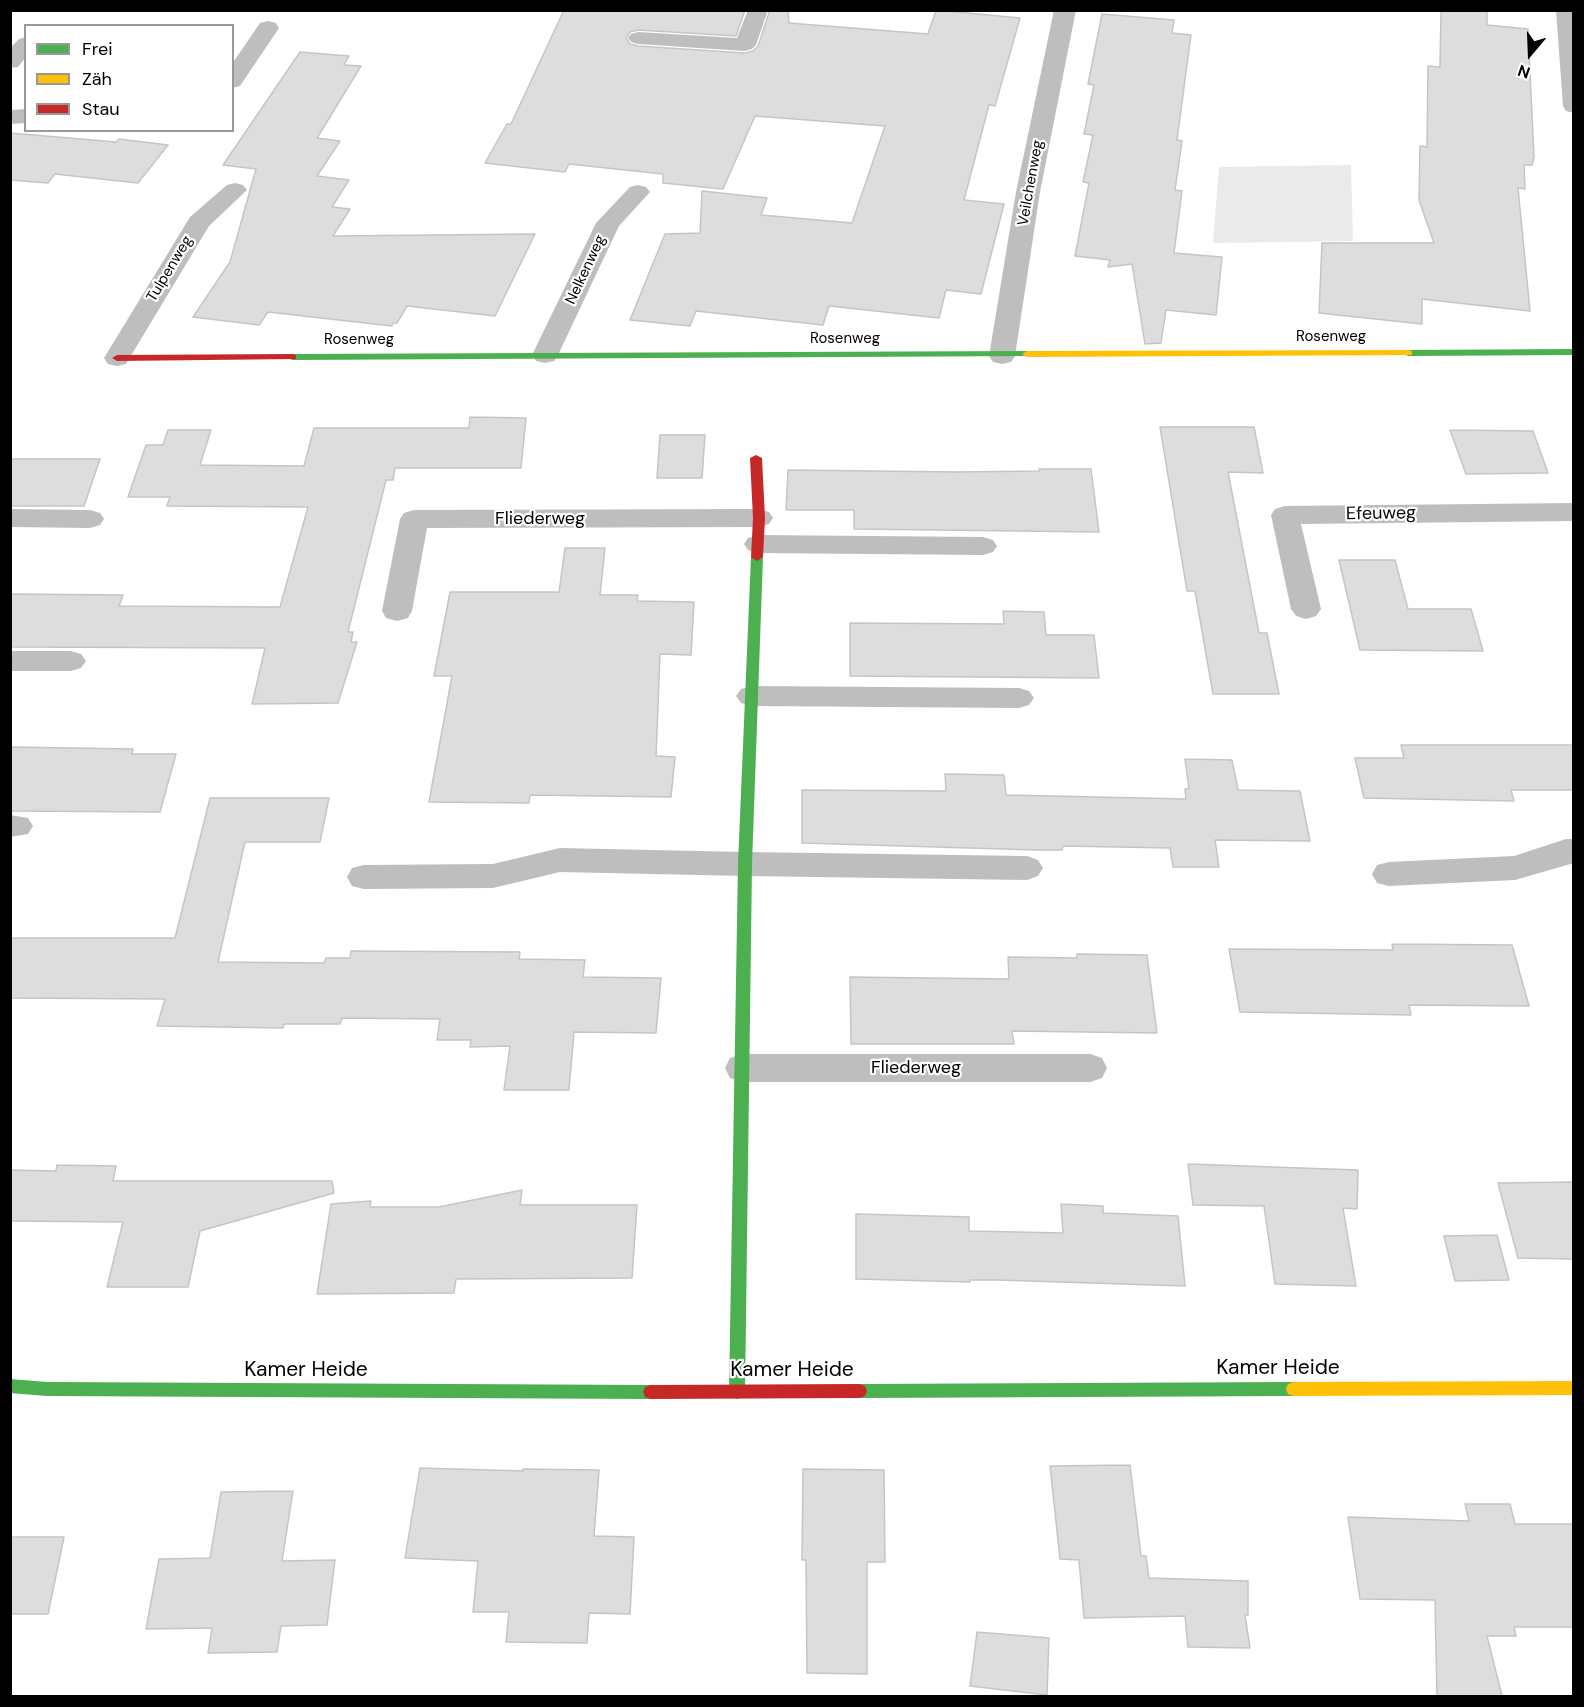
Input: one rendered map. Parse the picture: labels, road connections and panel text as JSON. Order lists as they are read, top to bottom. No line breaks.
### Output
{"streets":{"street":["Veilchenweg","Tulpenweg","Nelkenweg","Rosenweg","Efeuweg","Fliederweg","Kamer Heide"]},"crossings":[["Veilchenweg","Rosenweg"],["Tulpenweg","Rosenweg"],["Nelkenweg","Rosenweg"]],"legend":["Frei","Zäh","Stau"],"north":"bottom"}
